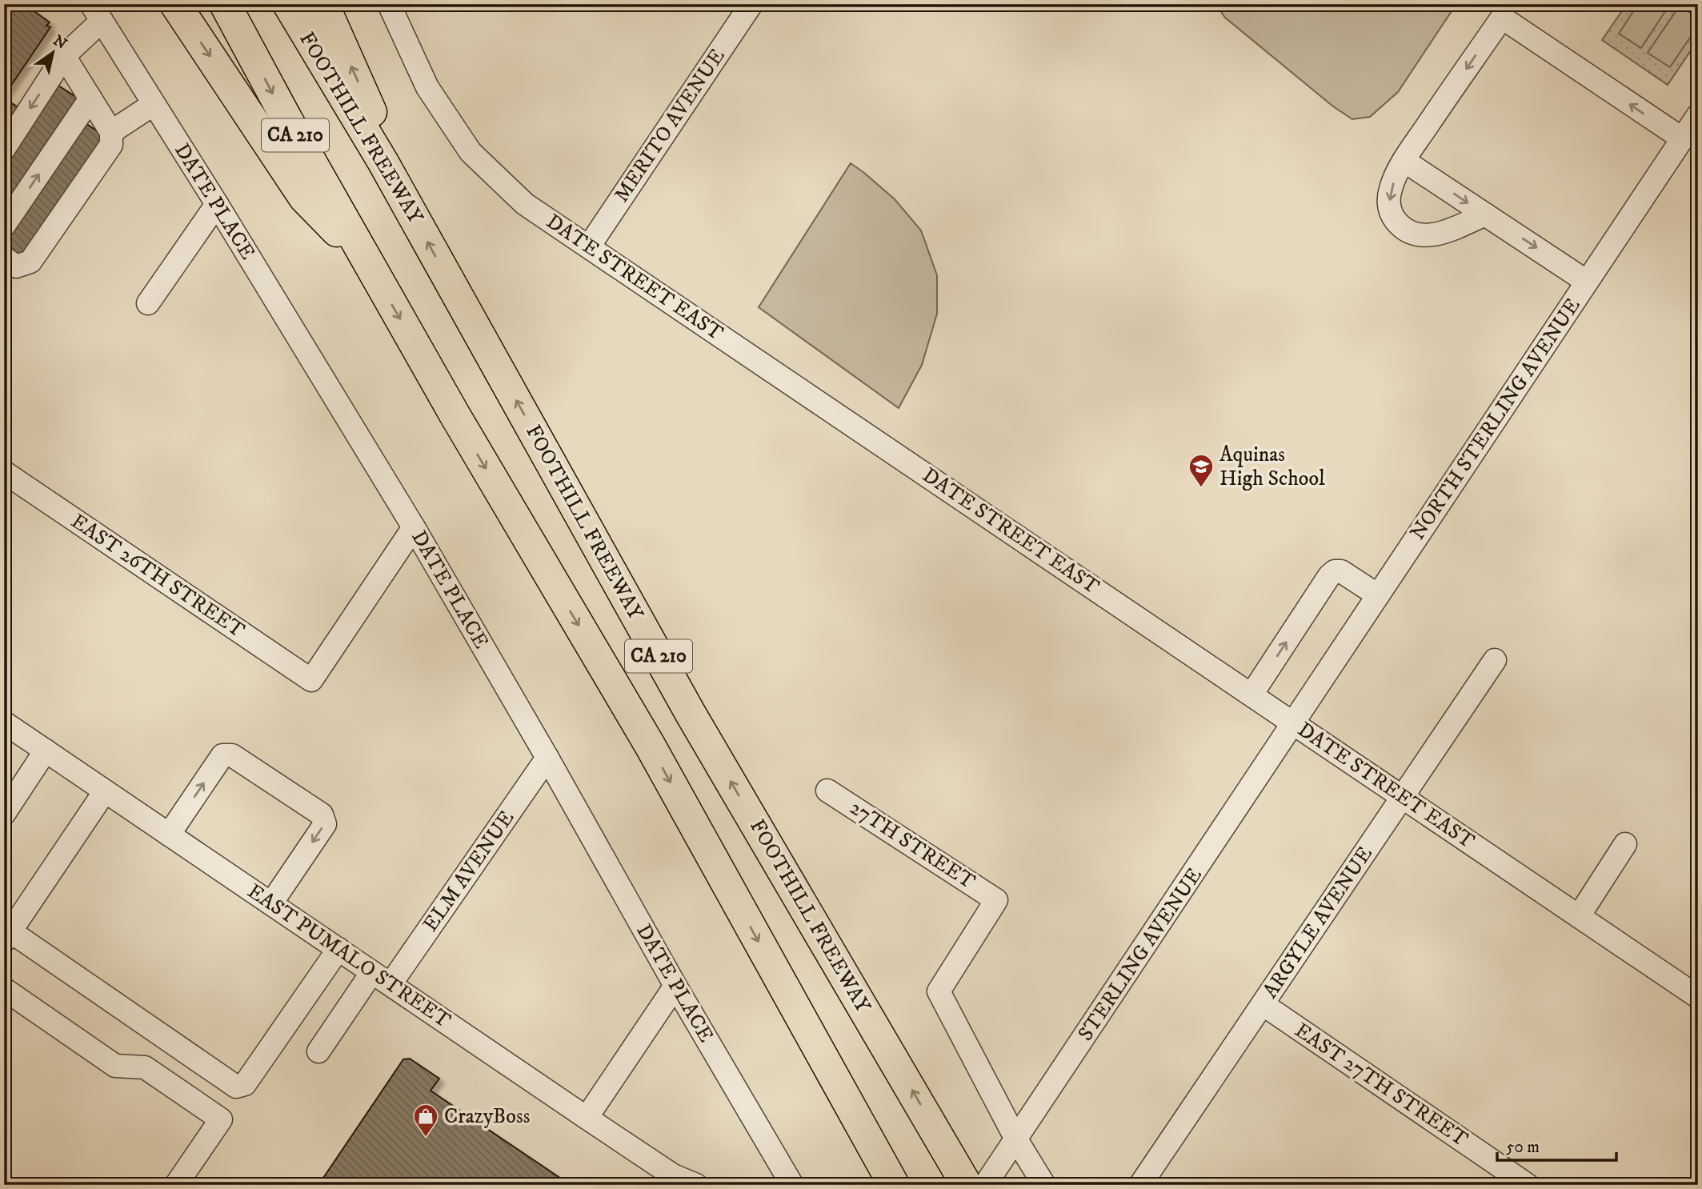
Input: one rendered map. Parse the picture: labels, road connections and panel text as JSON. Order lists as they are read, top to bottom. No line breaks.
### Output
{"streets":{"highway":["FOOTHILL FREEWAY","CA 210"],"street":["MERITO AVENUE","DATE PLACE","DATE STREET EAST","NORTH STERLING AVENUE","EAST 26TH STREET","27TH STREET","ELM AVENUE","ARGYLE AVENUE","STERLING AVENUE","EAST PUMALO STREET","EAST 27TH STREET"]},"crossings":[["MERITO AVENUE","DATE STREET EAST"],["DATE PLACE","EAST 26TH STREET"],["DATE PLACE","ELM AVENUE"],["DATE STREET EAST","NORTH STERLING AVENUE"],["DATE STREET EAST","ARGYLE AVENUE"],["DATE STREET EAST","STERLING AVENUE"],["NORTH STERLING AVENUE","STERLING AVENUE"],["27TH STREET","STERLING AVENUE"],["ELM AVENUE","EAST PUMALO STREET"],["ARGYLE AVENUE","EAST 27TH STREET"]],"places":{"school or university":["Aquinas High School"],"shop":["CrazyBoss"]},"scale_bar":"50 m","north":"top right"}
